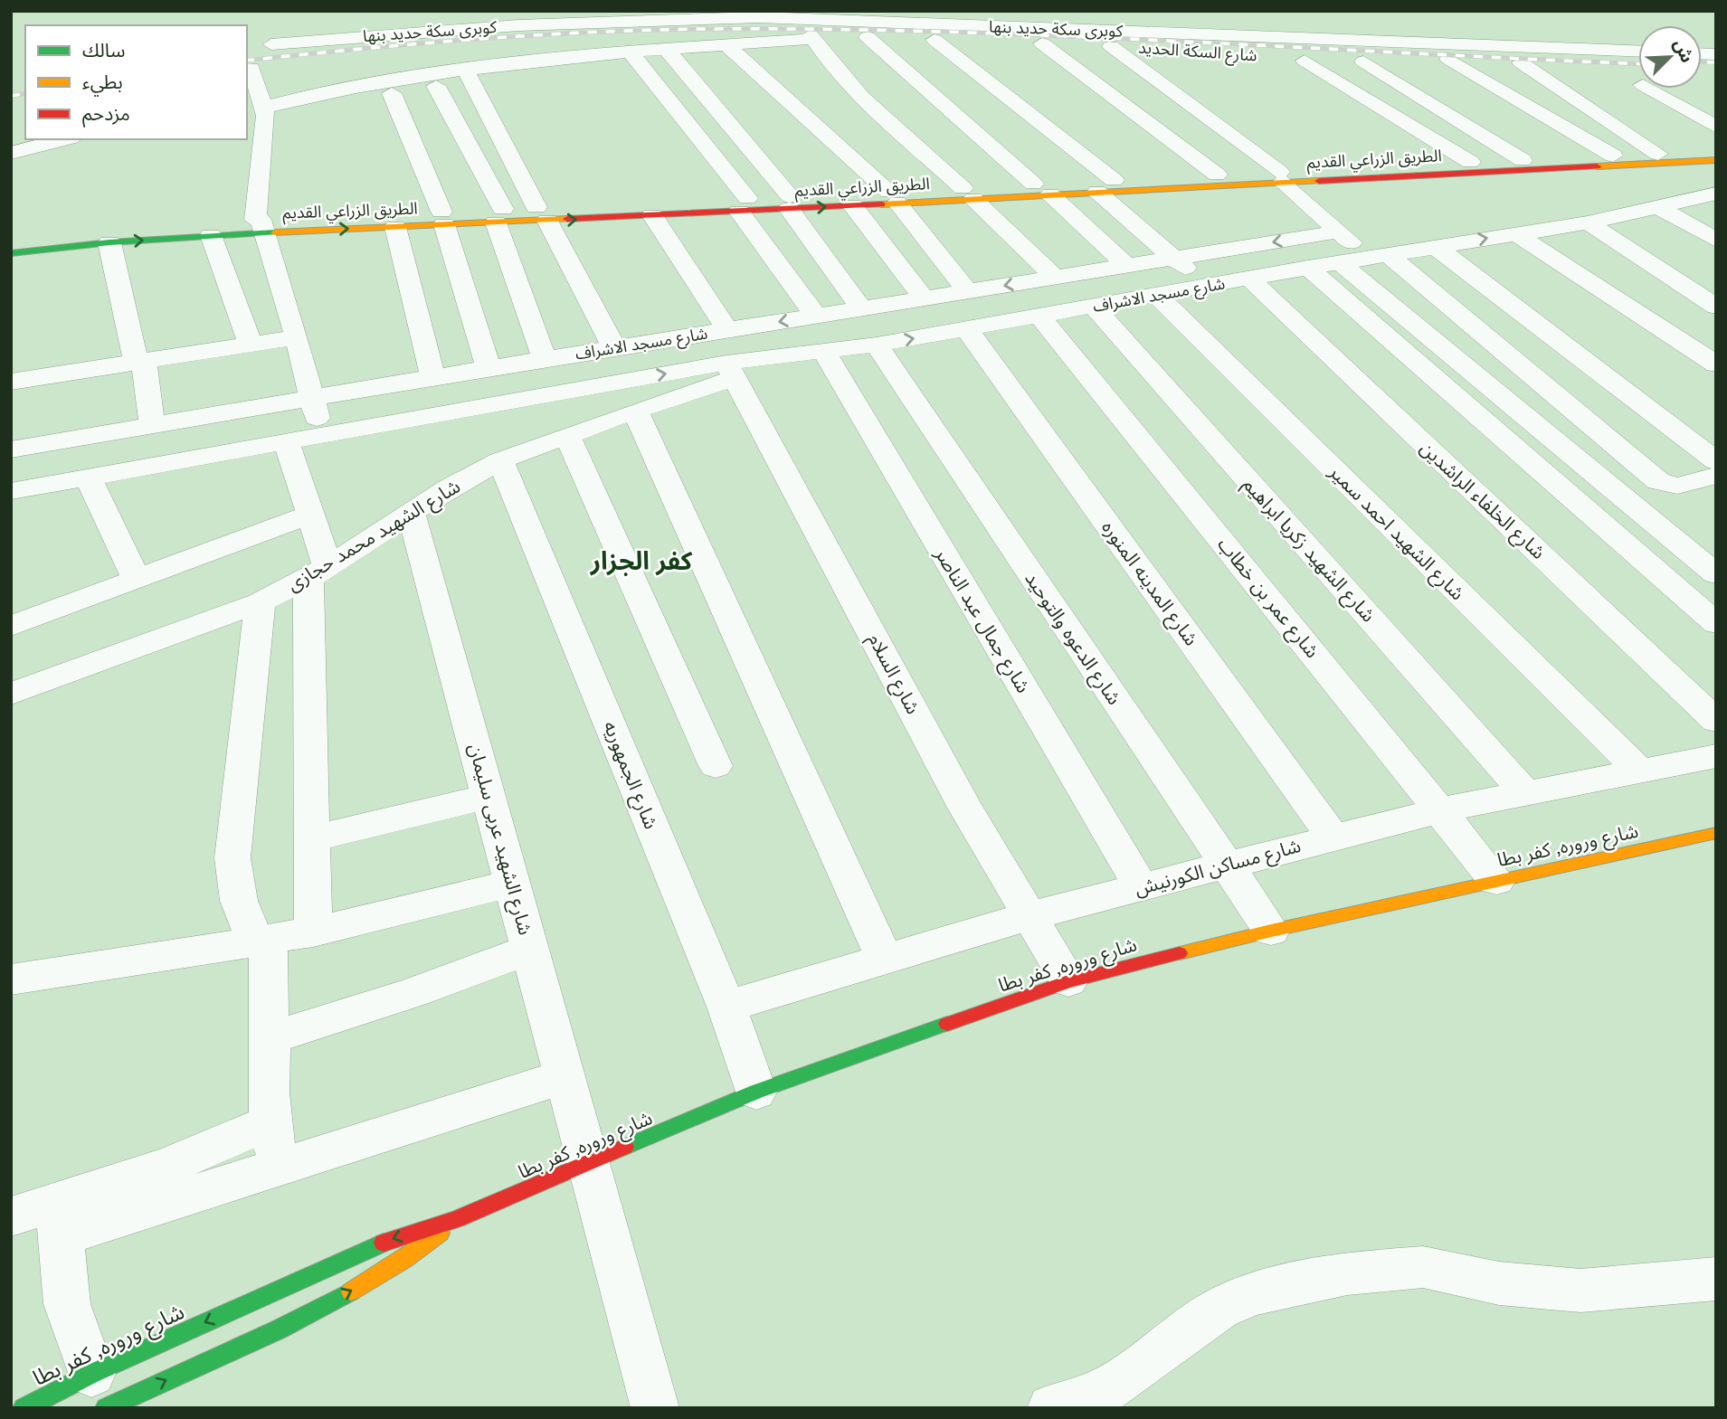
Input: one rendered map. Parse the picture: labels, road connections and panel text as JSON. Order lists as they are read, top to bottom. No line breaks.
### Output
{"streets":{"main road":["الطريق الزراعي القديم","شارع وروره, كفر بطا"],"street":["كوبرى سكة حديد بنها","شارع السكة الحديد","شارع مسجد الاشراف","شارع الخلفاء الراشدين","شارع الشهيد احمد سمير","شارع الشهيد محمد حجازى","شارع الشهيد زكريا ابراهيم","شارع المدينه المنوره","شارع عمر بن خطاب","شارع جمال عبد الناصر","شارع الدعوه والتوحيد","شارع السلام","شارع الجمهوريه","شارع الشهيد عربى سليمان","شارع مساكن الكورنيش"]},"crossings":[["شارع مسجد الاشراف","شارع الخلفاء الراشدين"],["شارع مسجد الاشراف","شارع الشهيد احمد سمير"],["شارع مسجد الاشراف","شارع الشهيد محمد حجازى"],["شارع مسجد الاشراف","شارع الشهيد زكريا ابراهيم"],["شارع مسجد الاشراف","شارع المدينه المنوره"],["شارع مسجد الاشراف","شارع عمر بن خطاب"],["شارع مسجد الاشراف","شارع جمال عبد الناصر"],["شارع مسجد الاشراف","شارع الدعوه والتوحيد"],["شارع مسجد الاشراف","شارع السلام"],["شارع الشهيد احمد سمير","شارع مساكن الكورنيش"],["شارع الشهيد محمد حجازى","شارع السلام"],["شارع الشهيد محمد حجازى","شارع الجمهوريه"],["شارع الشهيد محمد حجازى","شارع الشهيد عربى سليمان"],["شارع الشهيد زكريا ابراهيم","شارع مساكن الكورنيش"],["شارع المدينه المنوره","شارع مساكن الكورنيش"],["شارع عمر بن خطاب","شارع وروره, كفر بطا"],["شارع عمر بن خطاب","شارع مساكن الكورنيش"],["شارع جمال عبد الناصر","شارع مساكن الكورنيش"],["شارع الدعوه والتوحيد","شارع وروره, كفر بطا"],["شارع الدعوه والتوحيد","شارع مساكن الكورنيش"],["شارع السلام","شارع وروره, كفر بطا"],["شارع السلام","شارع مساكن الكورنيش"],["شارع الجمهوريه","شارع وروره, كفر بطا"],["شارع الجمهوريه","شارع مساكن الكورنيش"],["شارع الشهيد عربى سليمان","شارع وروره, كفر بطا"]],"districts":["كفر الجزار"],"legend":["سالك","بطيء","مزدحم"],"north":"top right"}
